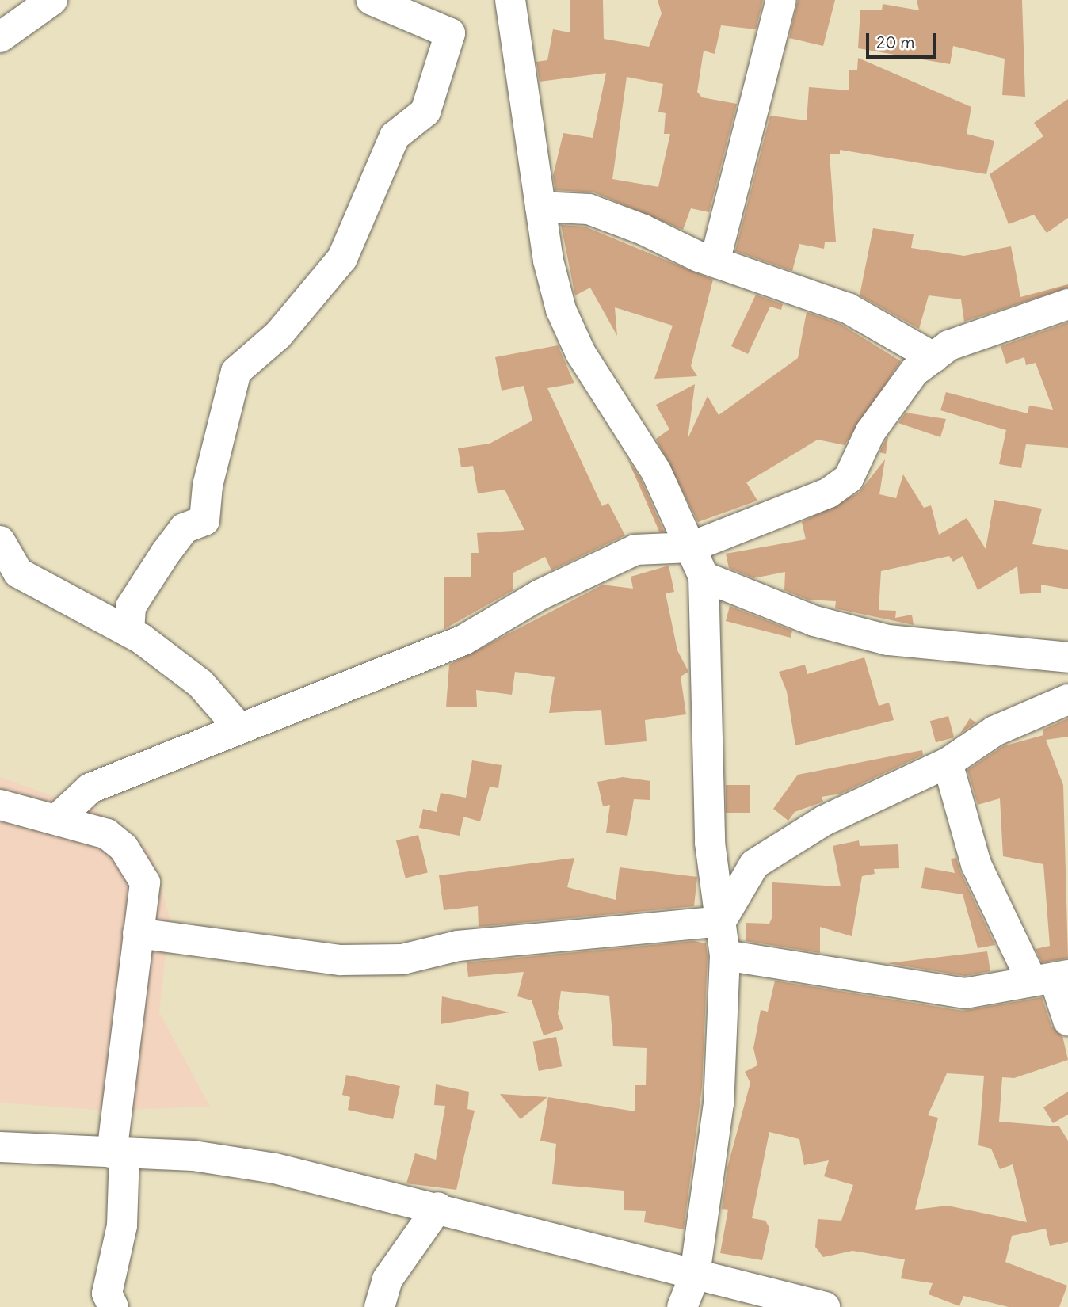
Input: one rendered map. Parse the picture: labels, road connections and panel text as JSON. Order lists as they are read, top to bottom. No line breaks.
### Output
{"scale_bar":"20 m"}
